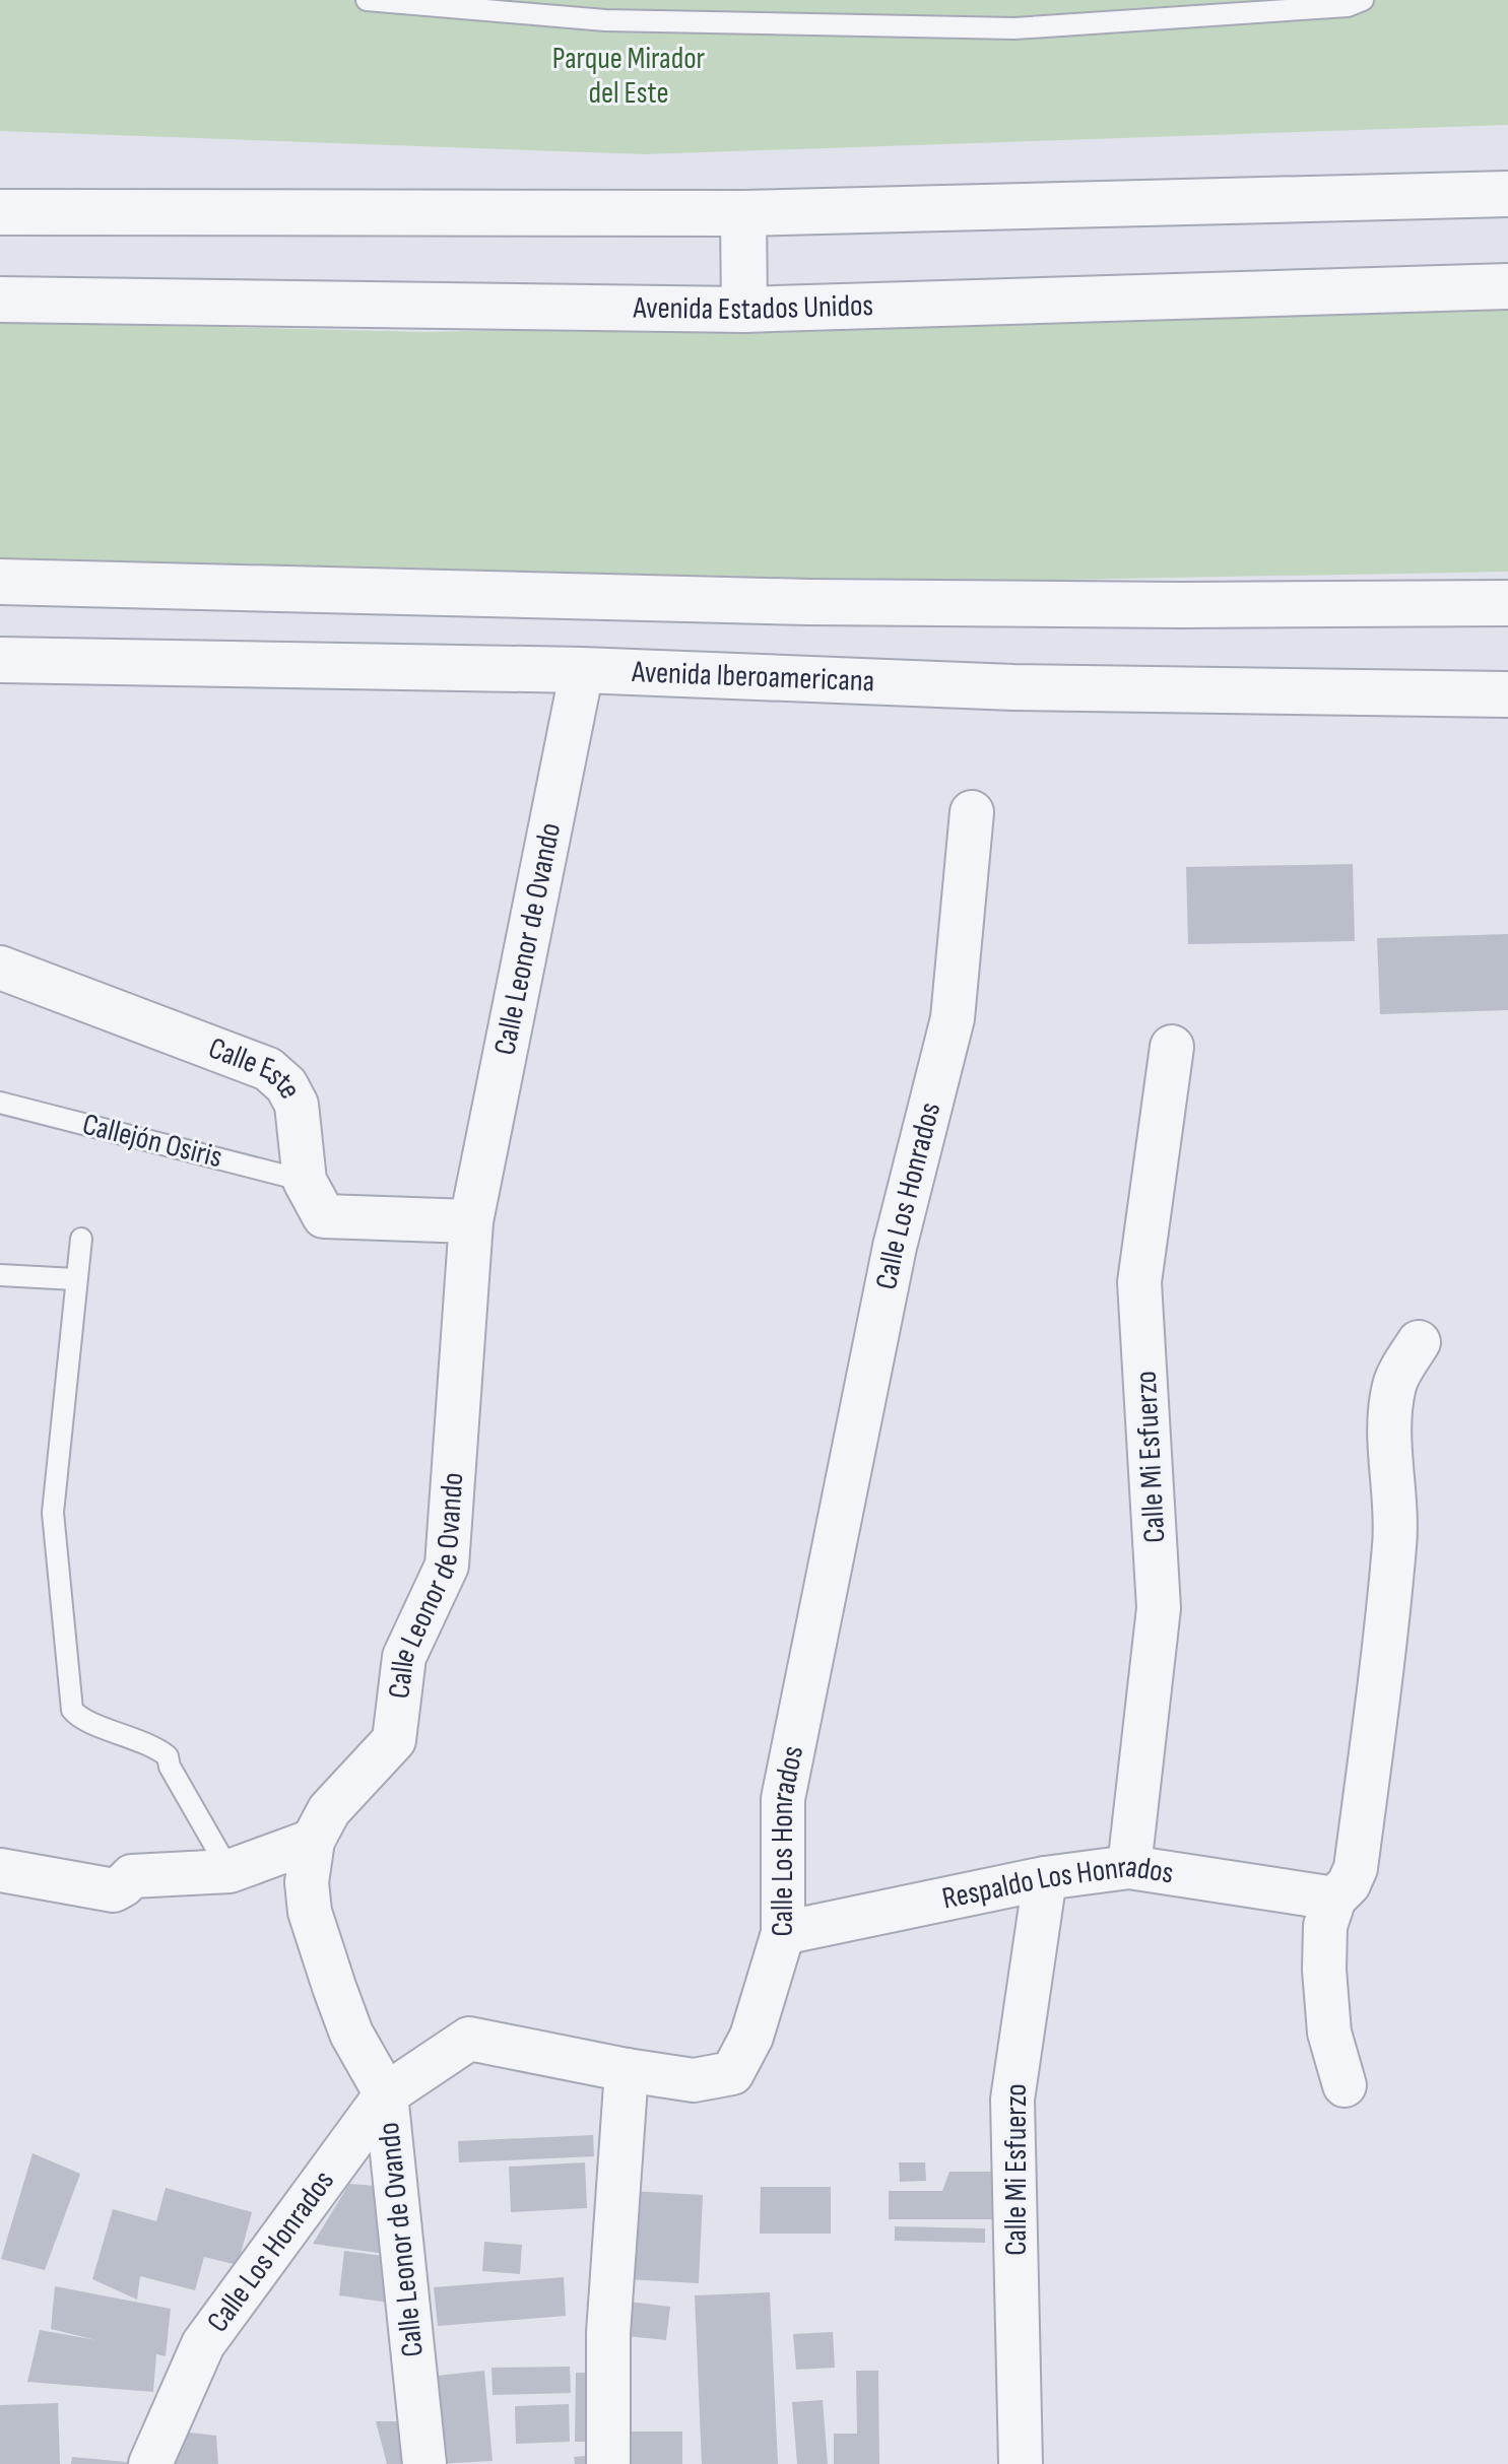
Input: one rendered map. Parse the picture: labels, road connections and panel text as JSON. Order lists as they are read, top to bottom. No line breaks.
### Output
{"streets":{"street":["Avenida Estados Unidos","Avenida Iberoamericana","Calle Leonor de Ovando","Calle Este","Calle Los Honrados","Calle Mi Esfuerzo","Respaldo Los Honrados"],"lane":["Callejón Osiris"]},"crossings":[["Avenida Iberoamericana","Calle Leonor de Ovando"],["Calle Leonor de Ovando","Calle Este"],["Calle Leonor de Ovando","Calle Los Honrados"],["Calle Este","Callejón Osiris"],["Calle Los Honrados","Respaldo Los Honrados"],["Calle Mi Esfuerzo","Respaldo Los Honrados"]],"parks":["Parque Mirador del Este"]}
